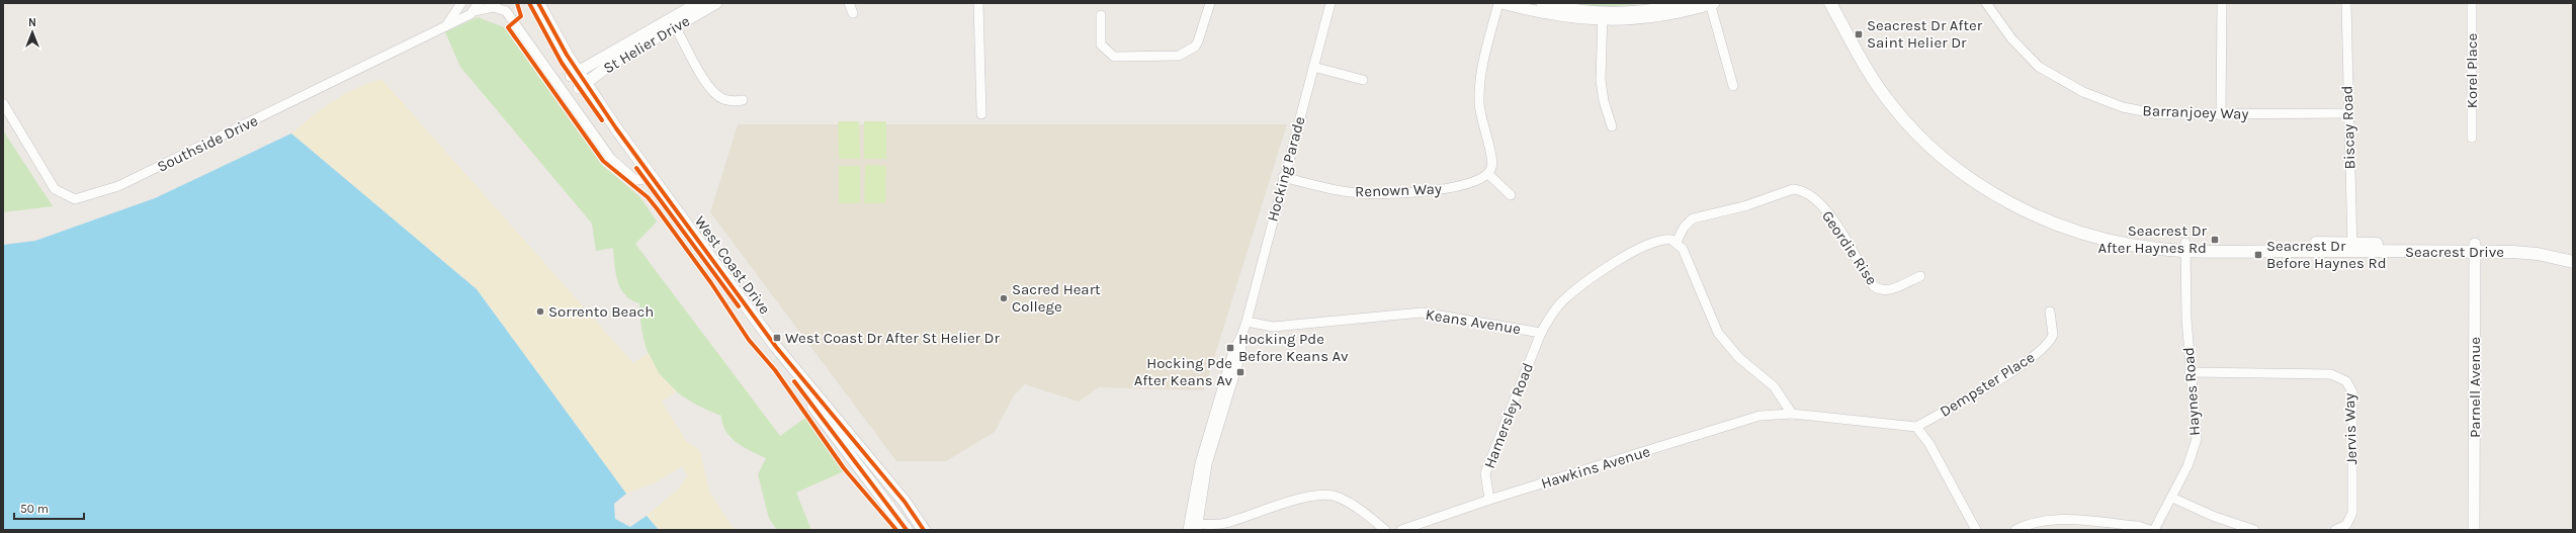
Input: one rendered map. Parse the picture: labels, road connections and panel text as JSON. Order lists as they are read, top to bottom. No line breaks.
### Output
{"streets":{"main road":["Seacrest Drive","West Coast Drive"],"street":["St Helier Drive","Korel Place","Barranjoey Way","Biscay Road","Southside Drive","Hocking Parade","Renown Way","Geordie Rise","Keans Avenue","Dempster Place","Parnell Avenue","Haynes Road","Hamersley Road","Jervis Way","Hawkins Avenue"]},"crossings":[["St Helier Drive","West Coast Drive"],["Barranjoey Way","Biscay Road"],["Biscay Road","Seacrest Drive"],["Southside Drive","West Coast Drive"],["Hocking Parade","Renown Way"],["Hocking Parade","Keans Avenue"],["Geordie Rise","Keans Avenue"],["Seacrest Drive","Parnell Avenue"],["Seacrest Drive","Haynes Road"],["Keans Avenue","Hamersley Road"],["Dempster Place","Hawkins Avenue"],["Haynes Road","Jervis Way"],["Hamersley Road","Hawkins Avenue"]],"places":{"transit":["Seacrest Dr After Saint Helier Dr","Seacrest Dr After Haynes Rd","Seacrest Dr Before Haynes Rd","West Coast Dr After St Helier Dr","Hocking Pde Before Keans Av","Hocking Pde After Keans Av"],"other":["Sacred Heart College","Sorrento Beach"]},"scale_bar":"50 m","north":"top"}
